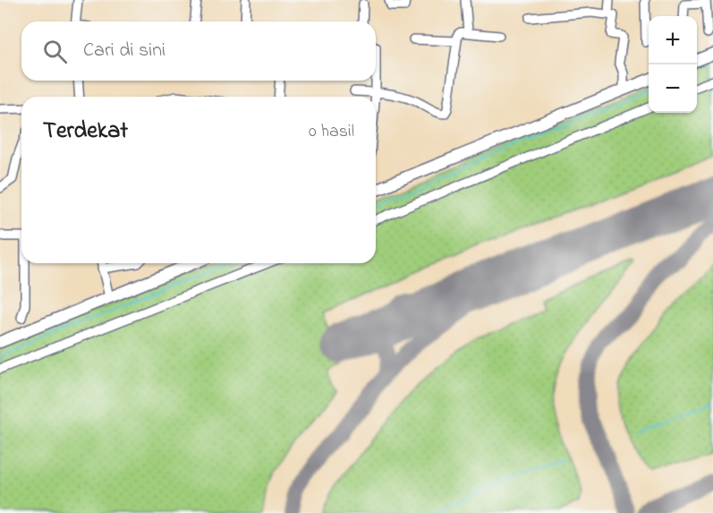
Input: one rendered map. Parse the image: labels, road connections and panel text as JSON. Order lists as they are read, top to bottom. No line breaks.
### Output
{"page":{"map_buttons":["+","−"],"search":"Cari di sini","heading":["Terdekat","0 hasil"]}}
